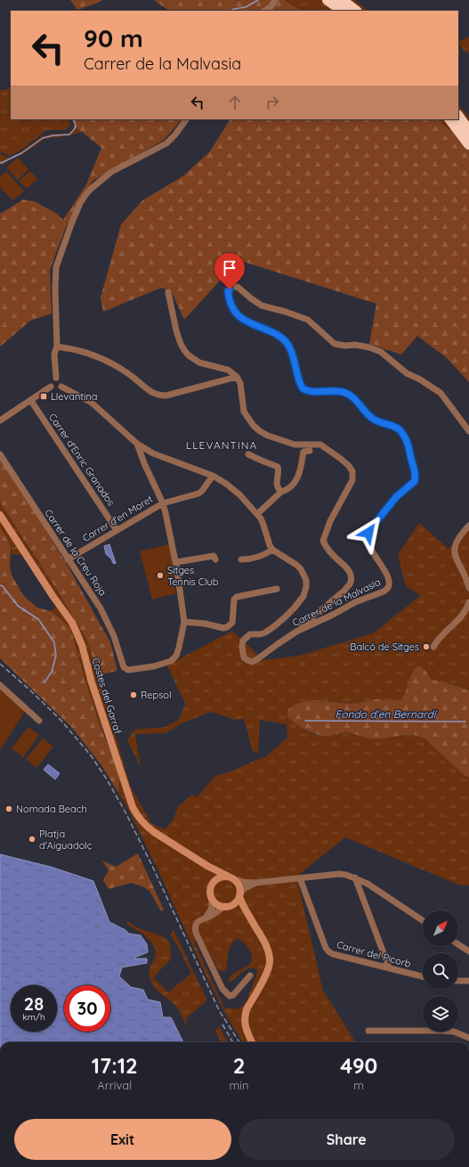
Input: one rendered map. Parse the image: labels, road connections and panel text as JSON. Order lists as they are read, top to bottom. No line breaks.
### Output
{"streets":{"main road":["Costes del Garraf"],"street":["Carrer d'Enric Granados","Carrer d'en Moret","Carrer de la Creu Roja","Carrer de la Malvasia","Carrer del Picorb"]},"crossings":[["Carrer d'Enric Granados","Carrer d'en Moret"],["Carrer d'en Moret","Carrer de la Creu Roja"]],"districts":["LLEVANTINA"],"water":["Fondo d'en Bernardí"],"places":{"transit":["Llevantina"],"other":["Sitges Tennis Club","Balcó de Sitges","Repsol","Nomada Beach","Platja d'Aiguadolç"]},"north":"top right","page":{"turn":["90 m","Carrer de la Malvasia"],"speed":"28 km/h","limit":"30","eta":["17:12","Arrival","2","min","490","m"],"buttons":["Exit","Share"]}}
